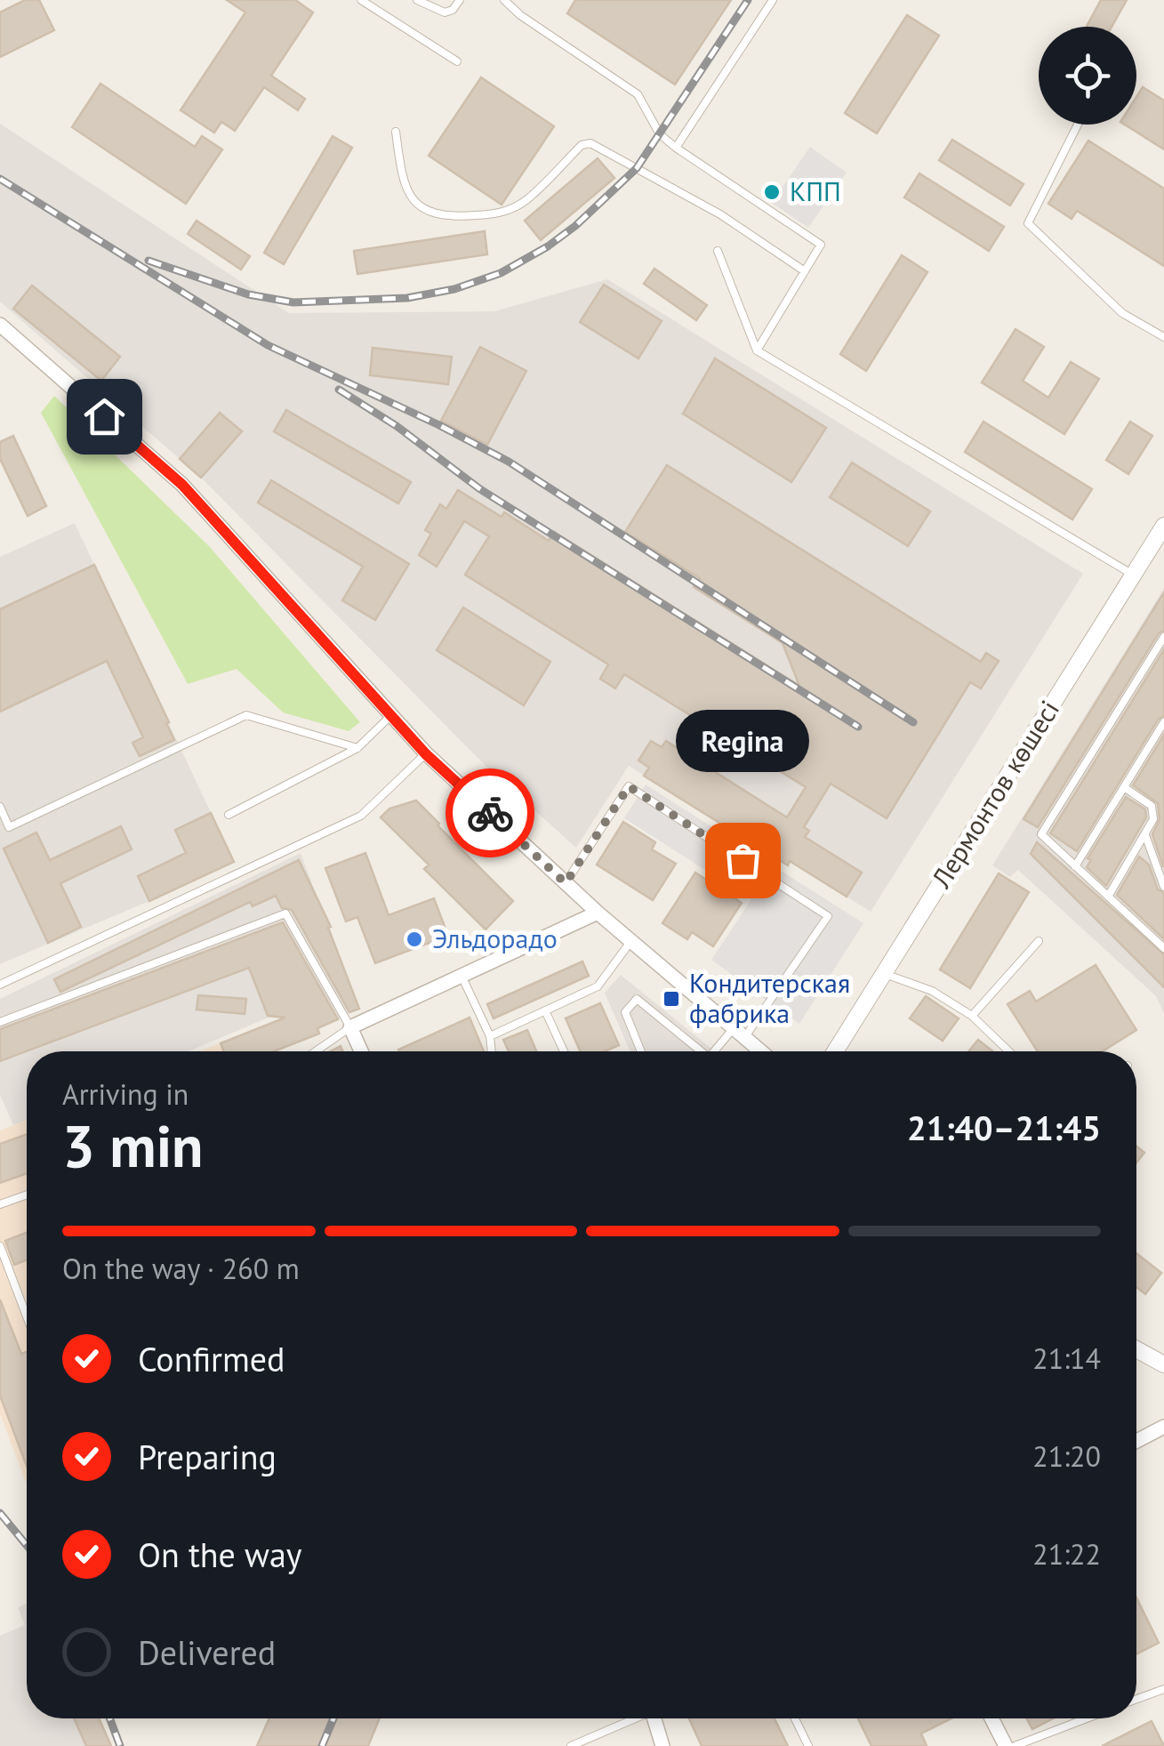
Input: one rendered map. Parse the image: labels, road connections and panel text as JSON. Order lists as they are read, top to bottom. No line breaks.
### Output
{"streets":{"street":["Лермонтов көшесі"]},"places":{"other":["КПП","Regina","Эльдорадо"],"transit":["Кондитерская фабрика"]},"page":{"bubble":"Regina","heading":["3 min","Arriving in","21:40–21:45"],"bar":"On the way · 260 m","list":[["Confirmed","21:14"],["Preparing","21:20"],["On the way","21:22"],"Delivered"]}}
